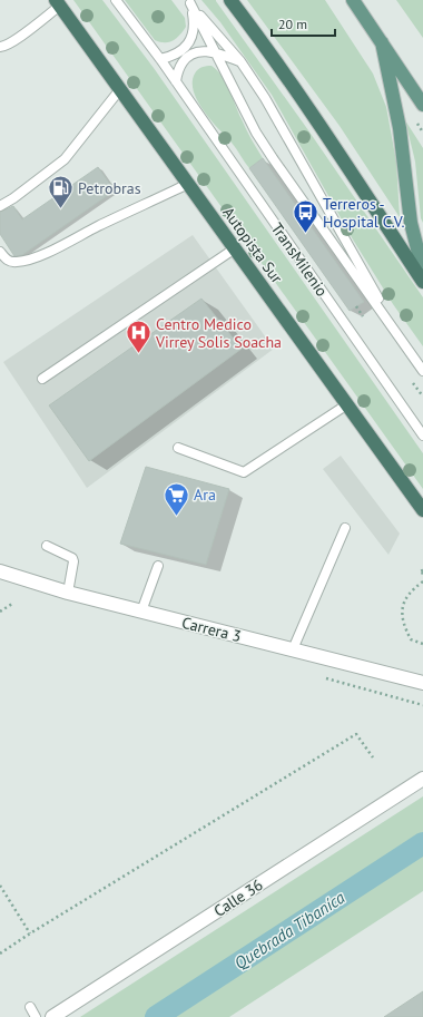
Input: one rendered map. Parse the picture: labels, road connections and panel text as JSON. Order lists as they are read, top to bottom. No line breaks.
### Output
{"streets":{"highway":["Autopista Sur"],"street":["Carrera 3","Calle 36"],"lane":["TransMilenio"]},"water":["Quebrada Tibaníca"],"places":{"fuel station":["Petrobras"],"bus stop":["Terreros - Hospital C.V."],"hospital":["Centro Medico Virrey Solis Soacha"],"supermarket":["Ara"]},"scale_bar":"20 m"}
